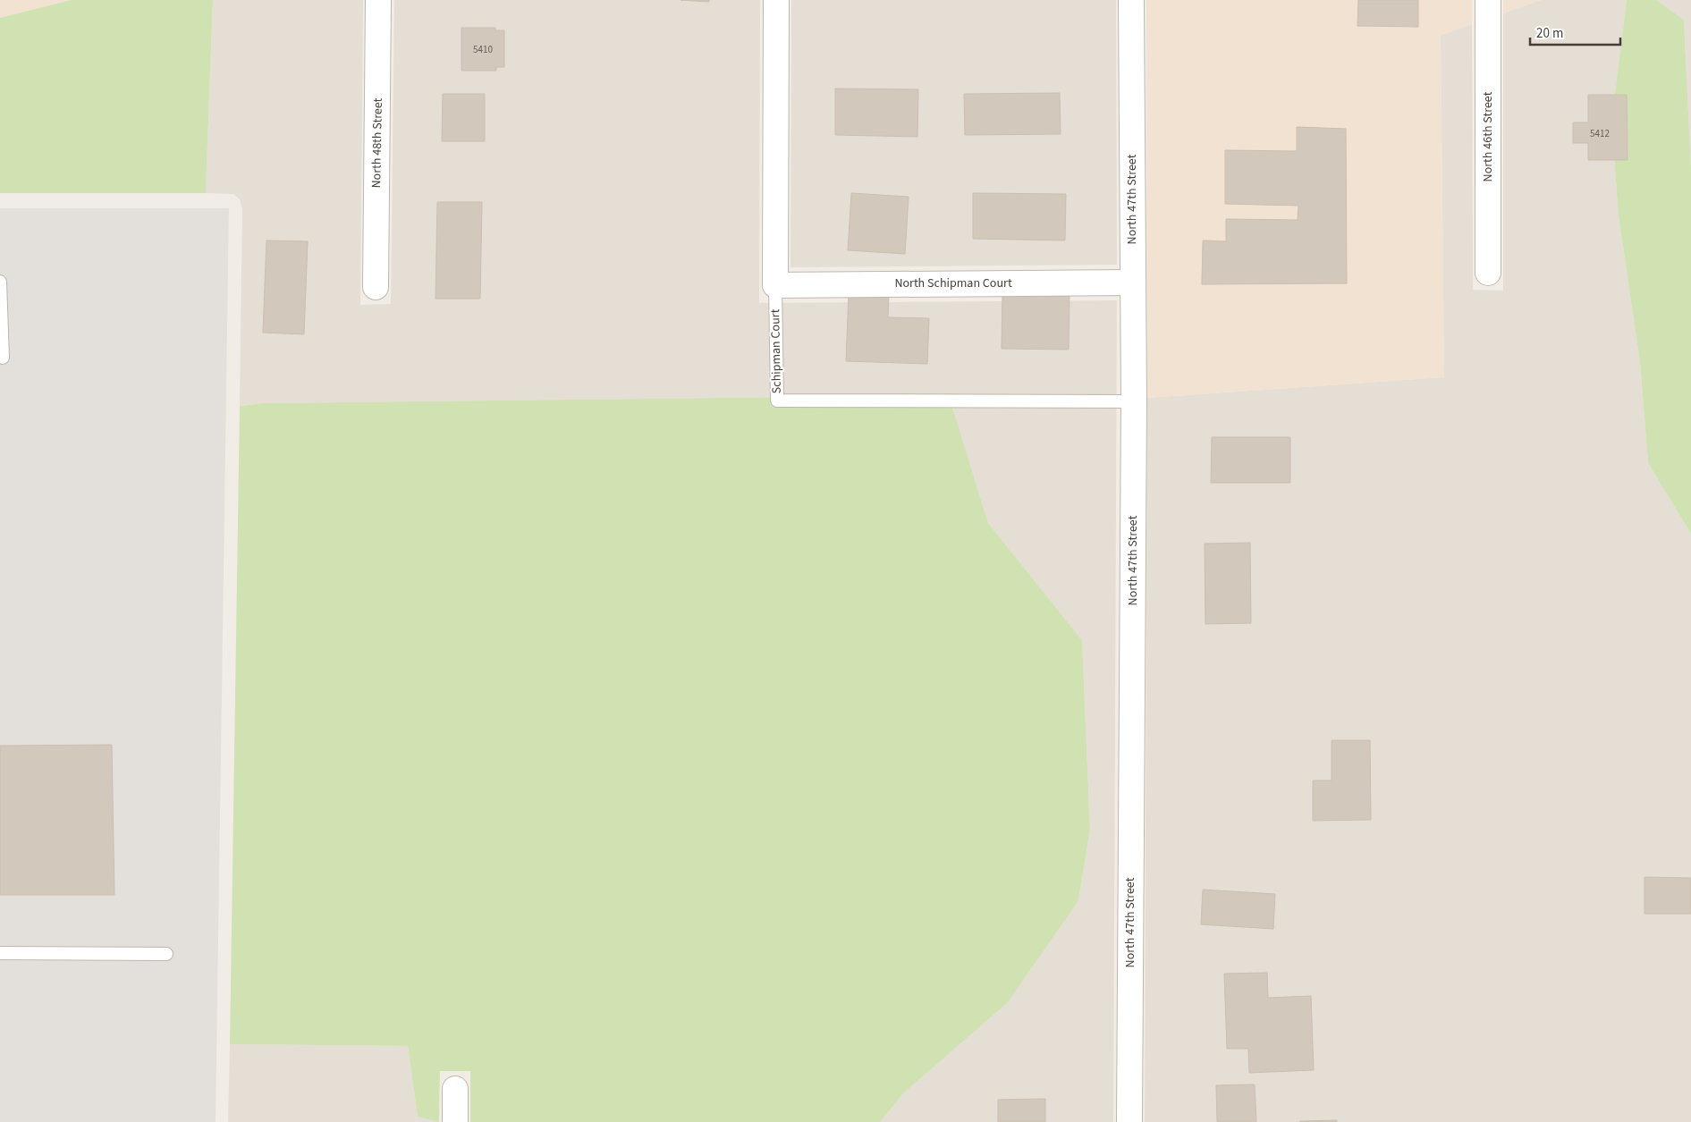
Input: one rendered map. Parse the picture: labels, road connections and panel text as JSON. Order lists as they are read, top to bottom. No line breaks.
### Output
{"streets":{"street":["North 46th Street","North 48th Street","North 47th Street","North Schipman Court","Schipman Court"]},"crossings":[["North 47th Street","North Schipman Court"],["North 47th Street","Schipman Court"],["North Schipman Court","Schipman Court"]],"house_numbers":["5410","5412"],"scale_bar":"20 m"}
